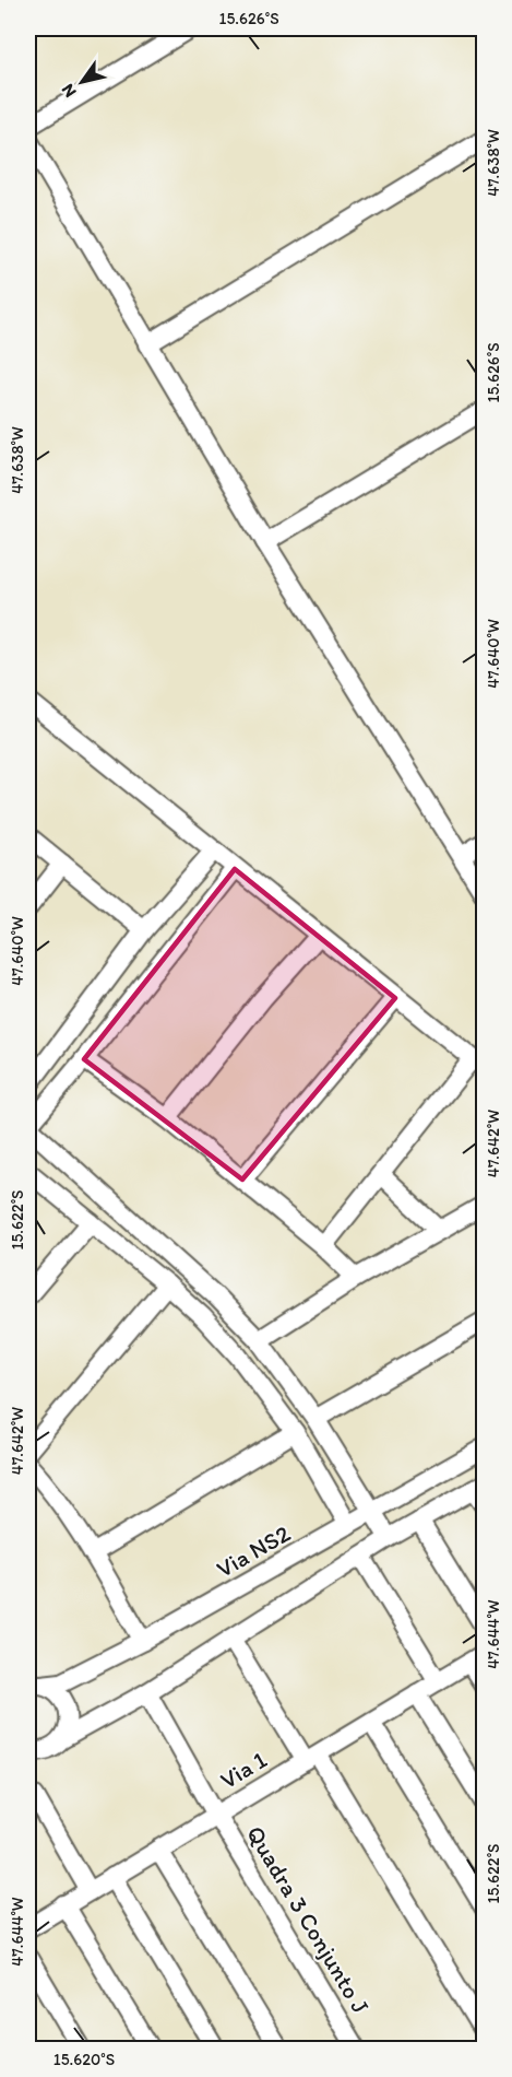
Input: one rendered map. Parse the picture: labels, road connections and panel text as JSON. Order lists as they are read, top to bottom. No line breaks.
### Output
{"streets":{"street":["Via NS2","Via 1","Quadra 3 Conjunto J"]},"crossings":[["Via 1","Quadra 3 Conjunto J"]],"north":"bottom left","coordinates":["15.626°S","47.638°W","47.640°W","47.642°W","15.622°S","47.644°W","15.620°S"]}
